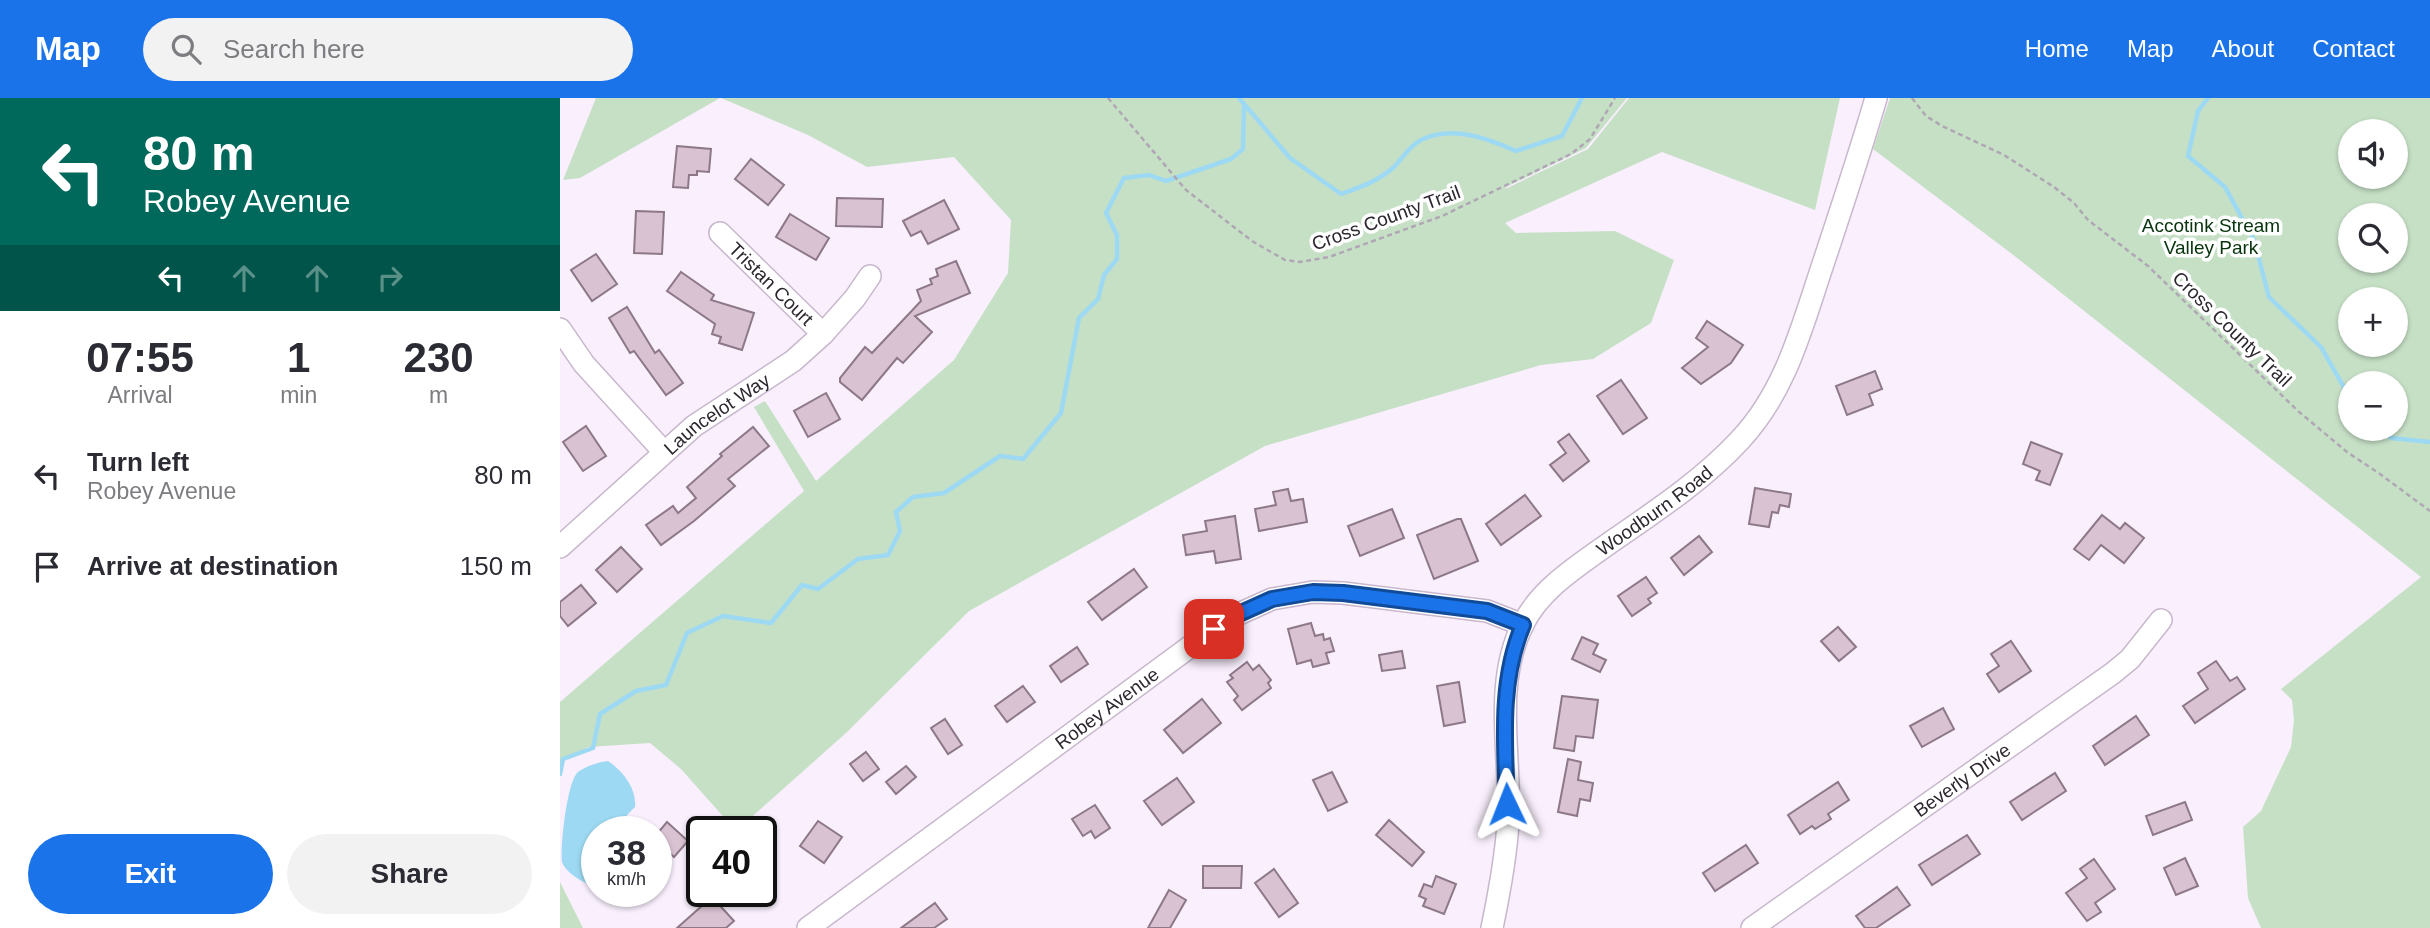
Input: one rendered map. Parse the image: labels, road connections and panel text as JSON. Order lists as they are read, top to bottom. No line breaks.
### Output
{"streets":{"street":["Tristan Court","Launcelot Way","Woodburn Road","Robey Avenue","Beverly Drive"],"path":["Cross County Trail"]},"crossings":[["Tristan Court","Launcelot Way"],["Woodburn Road","Robey Avenue"]],"parks":["Accotink Stream Valley Park"],"page":{"header":"Map","search":"Search here","nav":["Home","Map","About","Contact"],"turn":["80 m","Robey Avenue"],"map_buttons":["+","−"],"eta":["07:55","Arrival","1","min","230","m"],"list":[{"name":"Turn left","note":"Robey Avenue","value":"80 m"},{"name":"Arrive at destination","value":"150 m"}],"speed":"38 km/h","limit":"40","buttons":["Exit","Share"]}}
